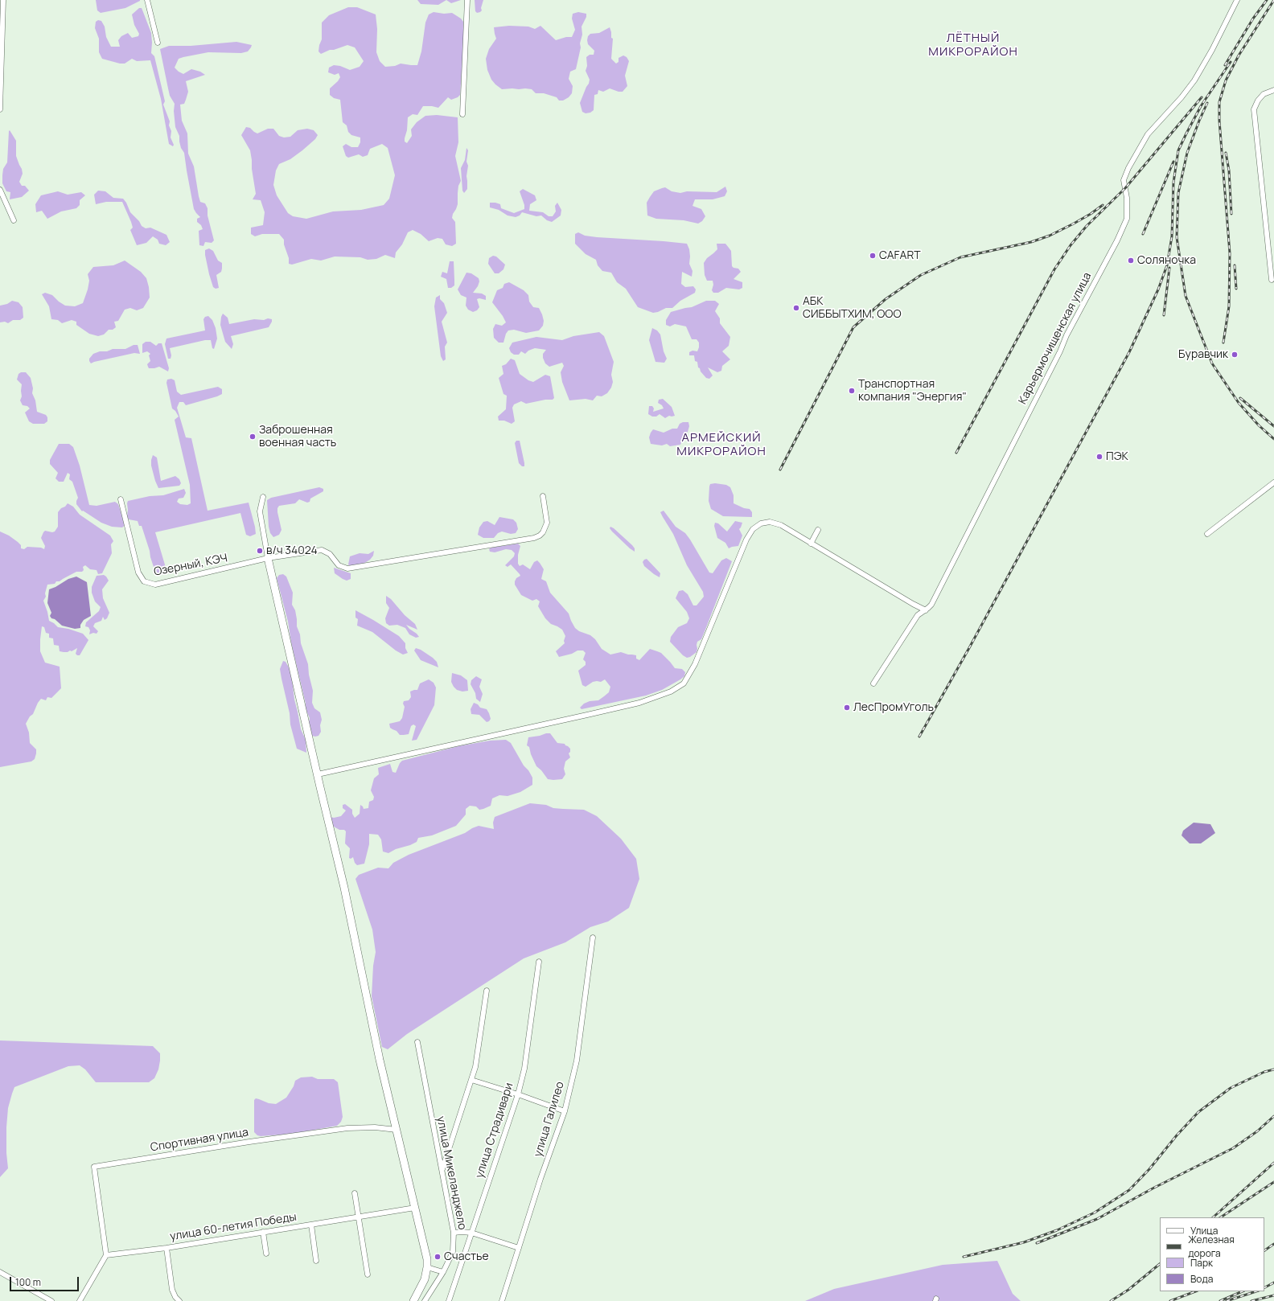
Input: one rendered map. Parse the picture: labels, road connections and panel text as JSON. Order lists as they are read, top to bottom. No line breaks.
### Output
{"streets":{"street":["Карьермочищенская улица","Озерный, КЭЧ","улица Галилео","улица Страдивари","Спортивная улица","улица Микеланджело","улица 60-летия Победы"]},"crossings":[["Спортивная улица","улица 60-летия Победы"]],"districts":["ЛЁТНЫЙ МИКРОРАЙОН","АРМЕЙСКИЙ МИКРОРАЙОН"],"places":["CAFART","Соляночка","АБК СИББЫТХИМ, ООО","Буравчик","Транспортная компания \"Энергия\"","Заброшенная военная часть","ПЭК","в/ч 34024","ЛесПромУголь","Счастье"],"legend":["Улица","Железная дорога","Парк","Вода"],"scale_bar":"100 m"}
